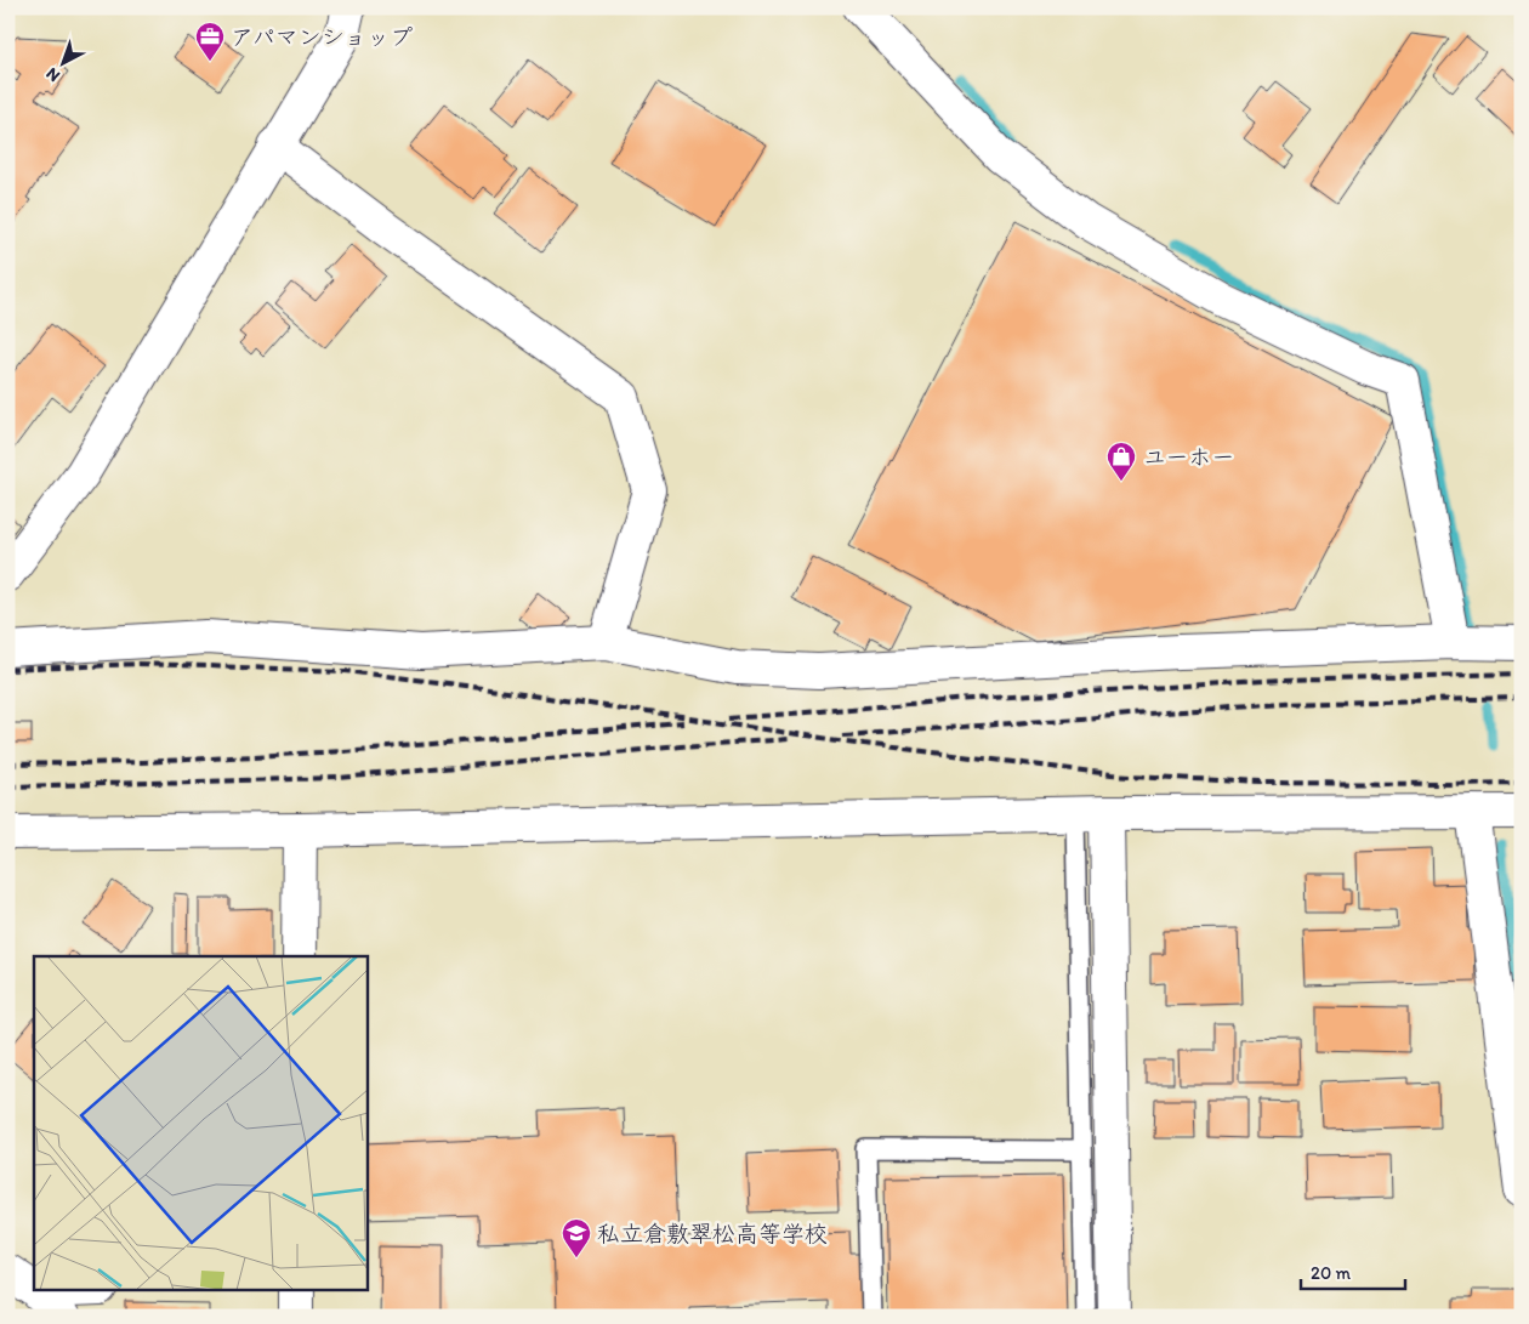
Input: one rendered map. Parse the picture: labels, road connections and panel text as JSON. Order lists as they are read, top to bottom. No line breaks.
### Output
{"places":{"office":["アパマンショップ"],"shop":["ユーホー"],"school or university":["私立倉敷翠松高等学校"]},"scale_bar":"20 m","north":"bottom left"}
